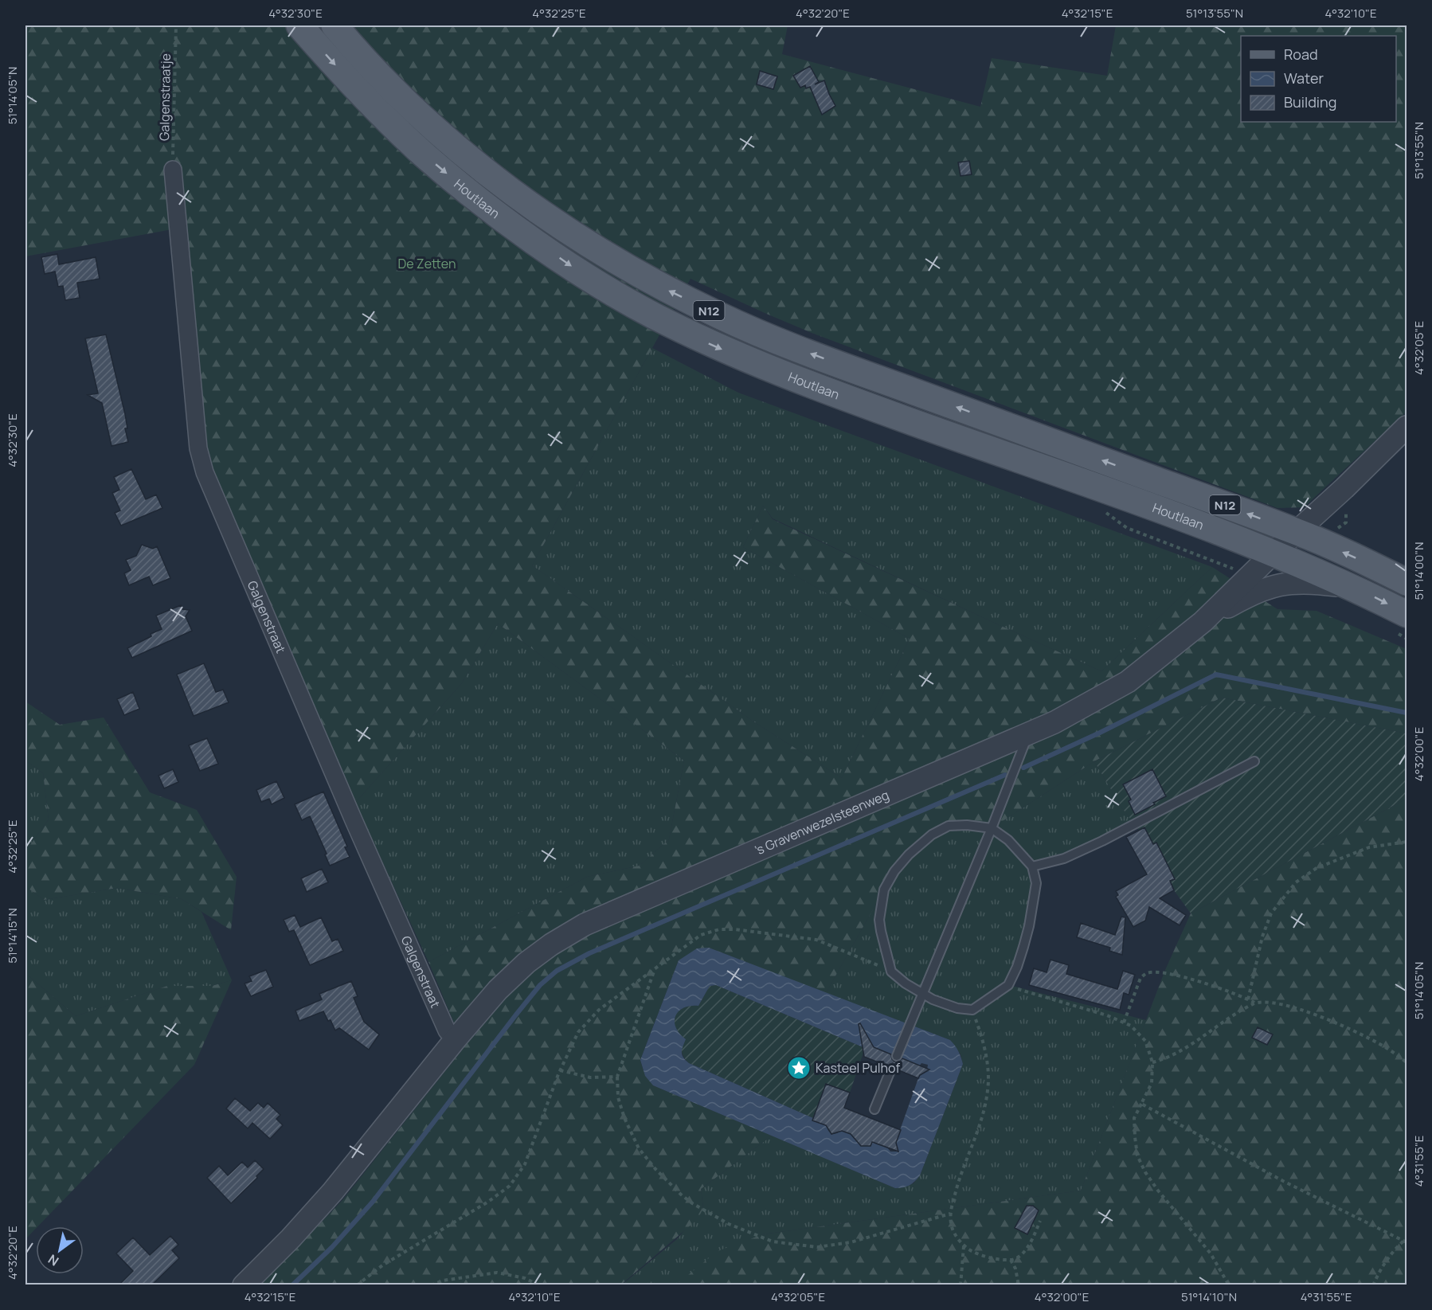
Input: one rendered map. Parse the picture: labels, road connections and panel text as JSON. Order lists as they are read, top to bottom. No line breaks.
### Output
{"streets":{"main road":["Houtlaan","N12"],"street":["Galgenstraat","'s Gravenwezelsteenweg"],"path":["Galgenstraatje"]},"crossings":[["Galgenstraatje","Galgenstraat"],["Houtlaan","'s Gravenwezelsteenweg"],["Galgenstraat","'s Gravenwezelsteenweg"]],"parks":["De Zetten"],"places":{"place":["Kasteel Pulhof"]},"legend":["Road","Water","Building"],"north":"bottom left","coordinates":["4°32'30\"E","4°32'25\"E","4°32'20\"E","4°32'15\"E","51°13'55\"N","4°32'10\"E","51°14'05\"N","4°32'05\"E","51°14'00\"N","4°32'00\"E","51°14'15\"N","4°31'55\"E","51°14'10\"N"]}
